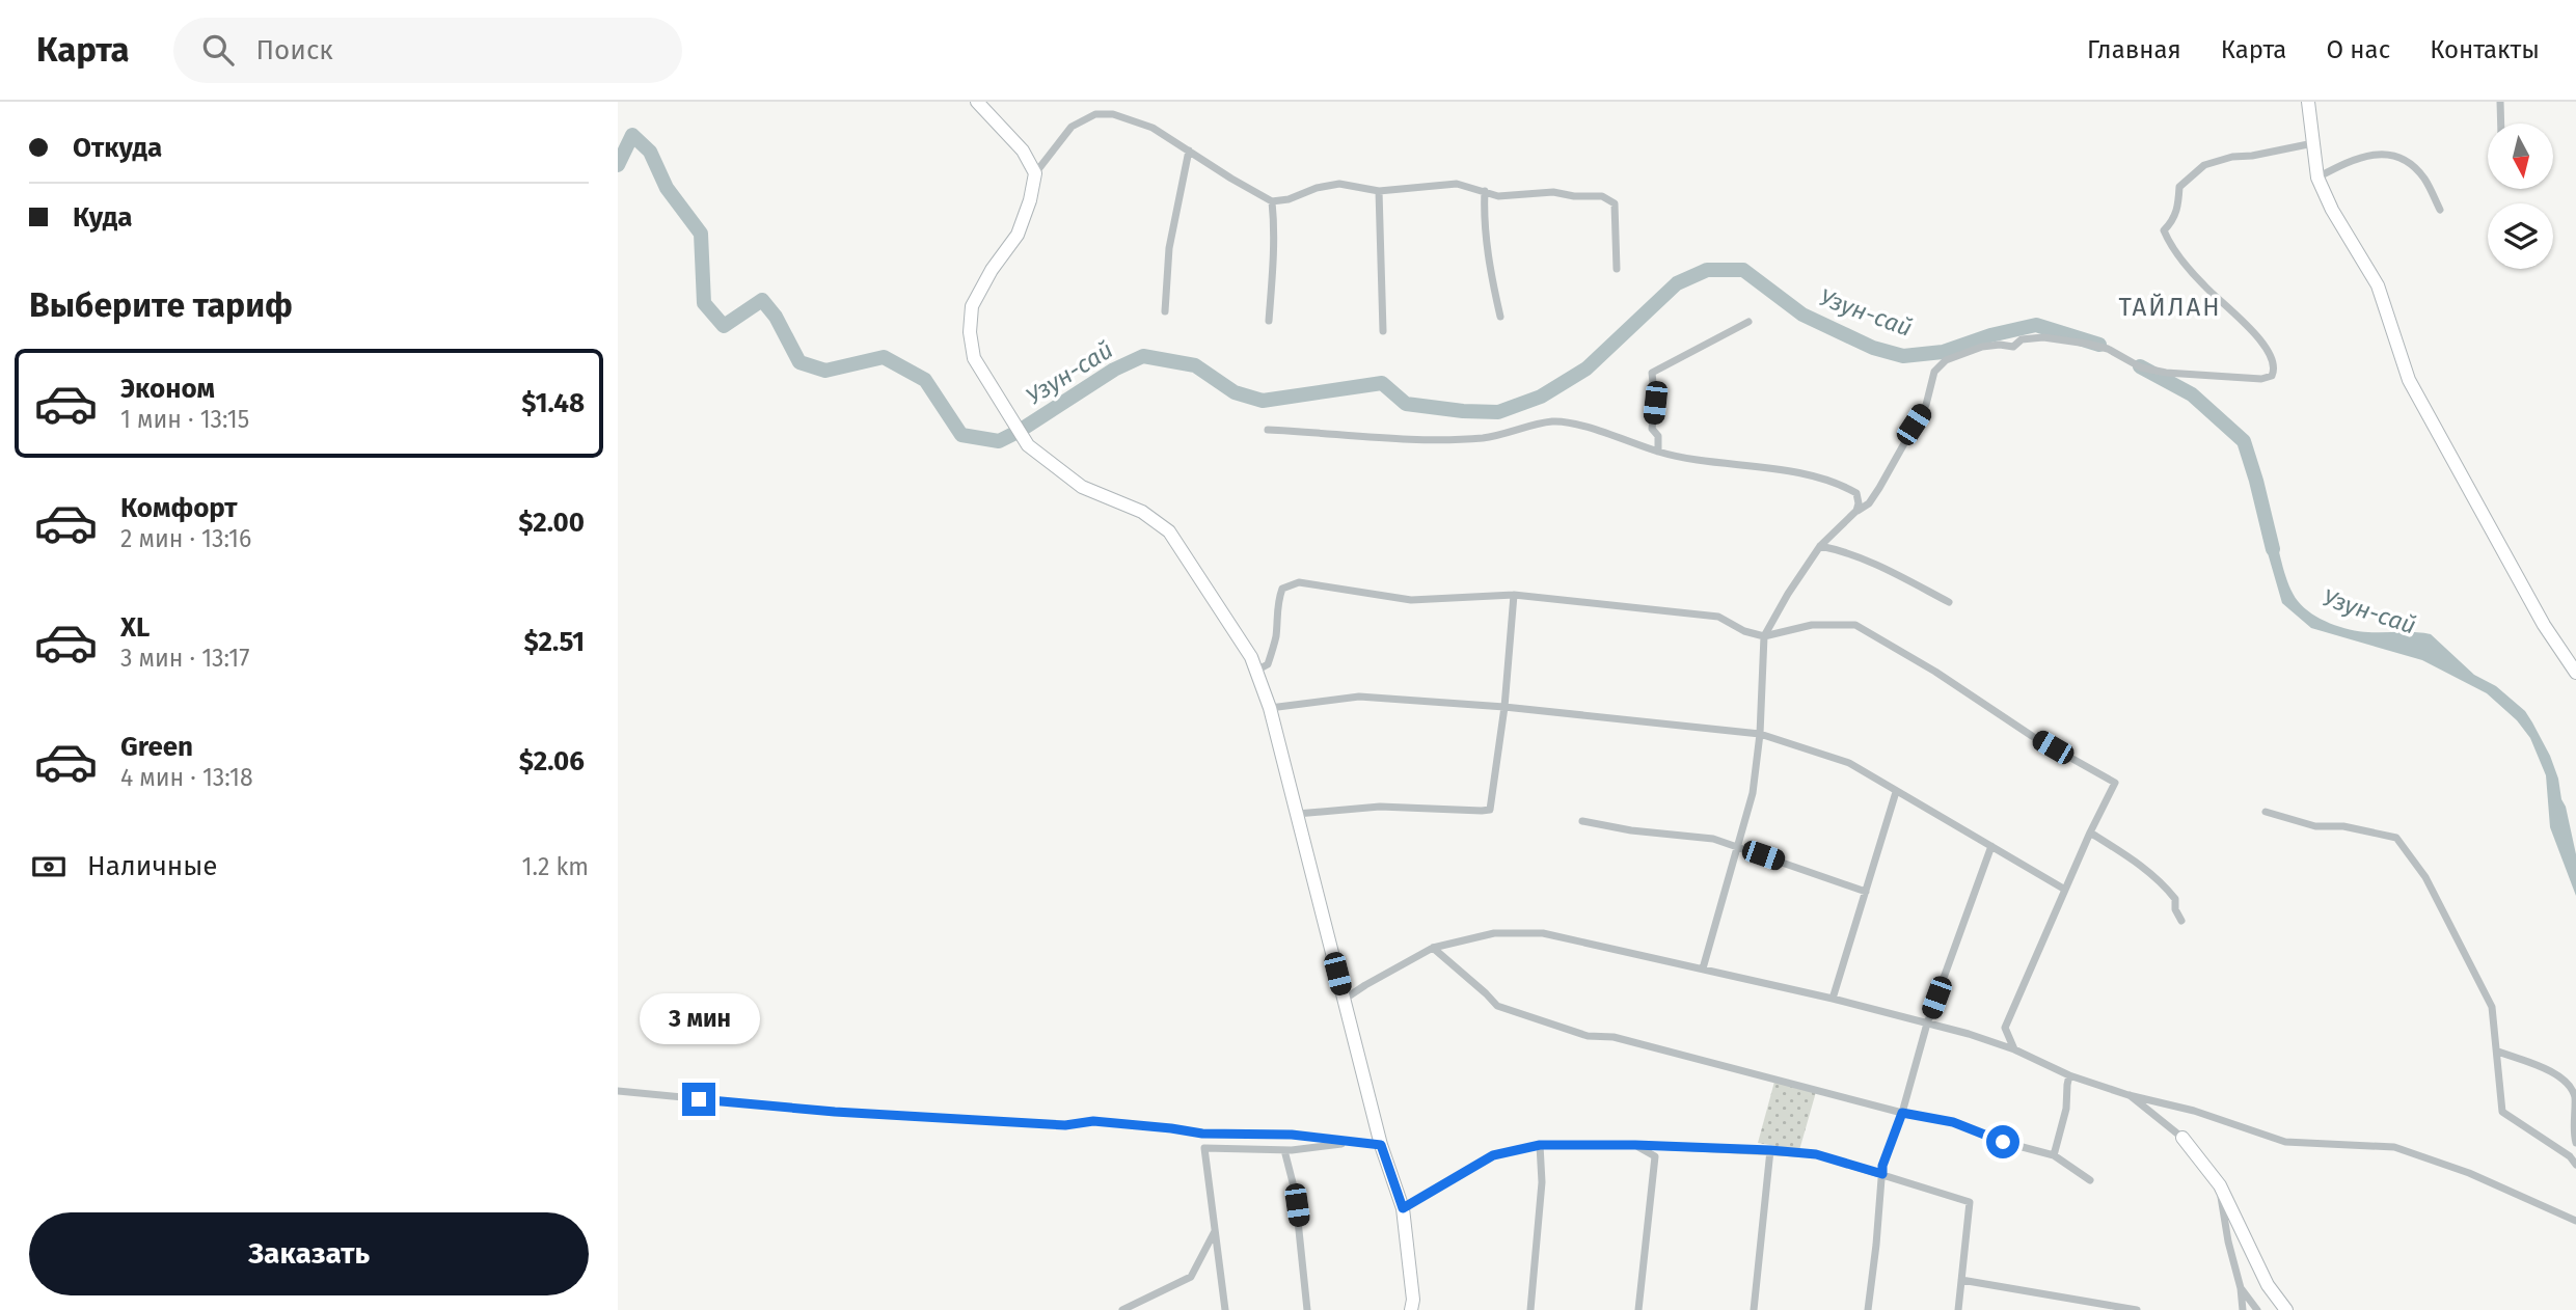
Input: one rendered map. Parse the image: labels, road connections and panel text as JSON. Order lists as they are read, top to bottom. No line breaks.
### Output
{"districts":["ТАЙЛАН"],"water":["Узун-сай"],"north":"bottom","page":{"header":"Карта","search":"Поиск","nav":["Главная","Карта","О нас","Контакты"],"banner":["Откуда","Куда"],"heading":"Выберите тариф","list":[{"name":"Эконом","note":"1 мин · 13:15","value":"$1.48"},{"name":"Комфорт","note":"2 мин · 13:16","value":"$2.00"},{"name":"XL","note":"3 мин · 13:17","value":"$2.51"},{"name":"Green","note":"4 мин · 13:18","value":"$2.06"}],"pay":["Наличные","1.2 km"],"bubble":"3 мин","buttons":"Заказать"}}
